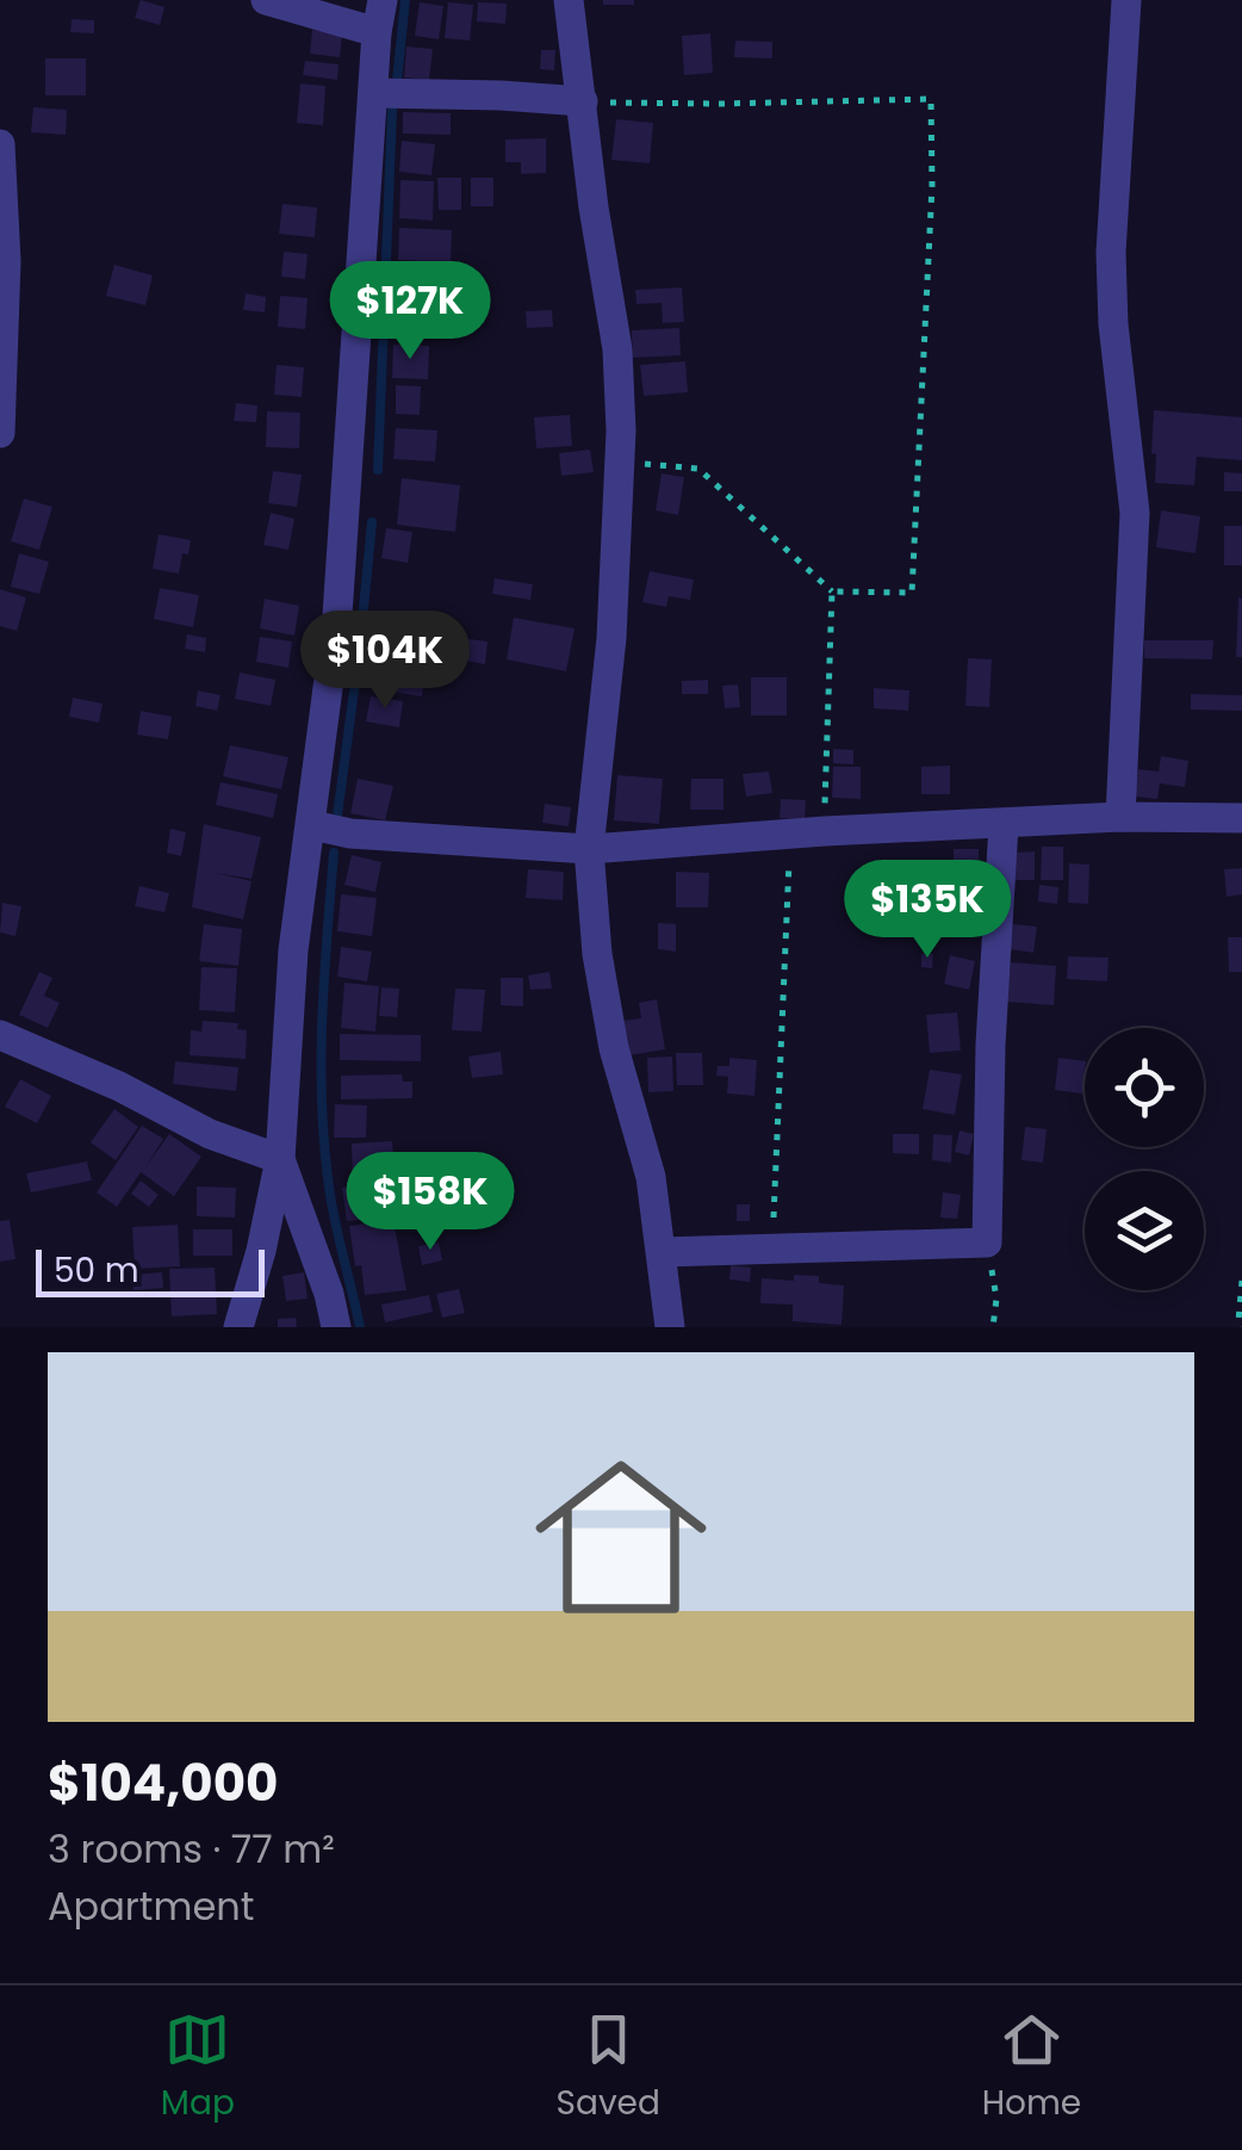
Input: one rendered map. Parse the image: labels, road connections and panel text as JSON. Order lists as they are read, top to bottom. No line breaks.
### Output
{"scale_bar":"50 m","page":{"price":["$127K","$104K","$135K","$158K"],"scale":"50 m","list":[{"name":"$104,000","note":"3 rooms · 77 m² · Apartment"}],"tabs":["Map","Saved","Home"]}}
